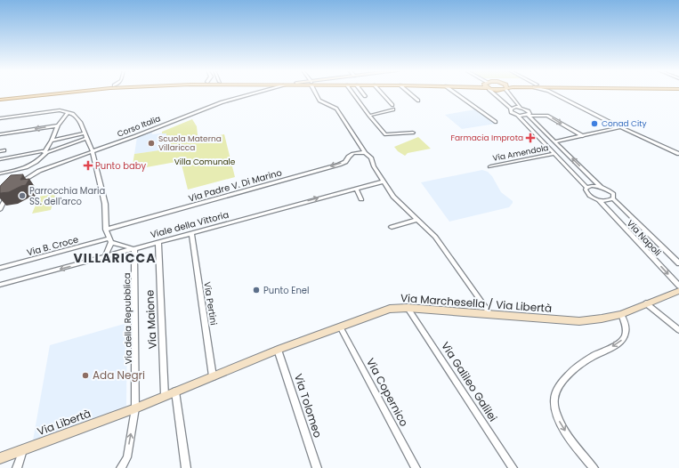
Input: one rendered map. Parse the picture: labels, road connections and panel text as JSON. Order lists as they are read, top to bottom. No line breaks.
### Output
{"streets":{"street":["Corso Italia","Via Amendola","Via Padre V. Di Marino","Viale della Vittoria","Via Napoli","Via B. Croce","Via Pertini","Via Marchesella / Via Libertà","Via della Repubblica","Via Maione","Via Galileo Galilei","Via Copernico","Via Tolomeo","Via Libertà"]},"crossings":[["Viale della Vittoria","Via Pertini"],["Viale della Vittoria","Via della Repubblica"],["Viale della Vittoria","Via Maione"],["Via Pertini","Via Marchesella / Via Libertà"],["Via Marchesella / Via Libertà","Via della Repubblica"],["Via Marchesella / Via Libertà","Via Maione"],["Via Marchesella / Via Libertà","Via Galileo Galilei"],["Via Marchesella / Via Libertà","Via Copernico"],["Via Marchesella / Via Libertà","Via Tolomeo"],["Via Marchesella / Via Libertà","Via Libertà"],["Via della Repubblica","Via Libertà"]],"one_way":["Via Padre V. Di Marino"],"districts":["VILLARICCA"],"parks":["Villa Comunale"],"places":{"other":["Conad City","Scuola Materna Villaricca","Parrocchia Maria SS. dell'arco","Punto Enel","Ada Negri"],"health":["Farmacia Improta","Punto baby"]}}
